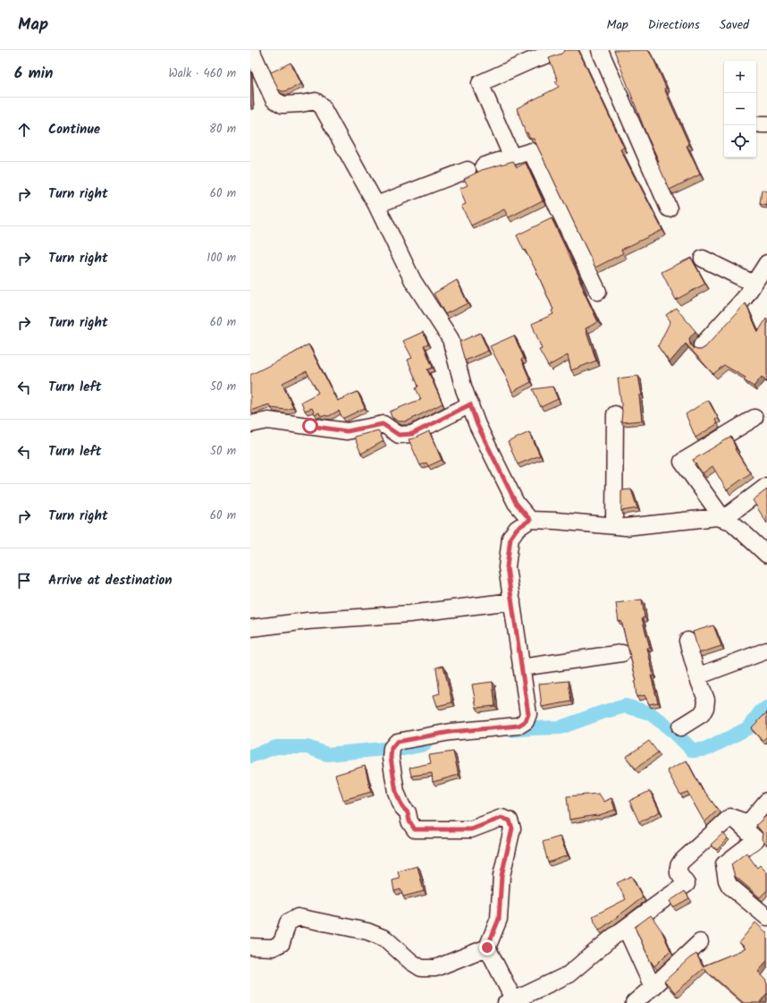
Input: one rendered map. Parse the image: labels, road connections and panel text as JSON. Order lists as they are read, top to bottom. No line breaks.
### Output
{"page":{"header":"Map","nav":["Map","Directions","Saved"],"heading":["6 min","Walk · 460 m"],"map_buttons":["+","−"],"list":[["Continue","80 m"],["Turn right","60 m"],["Turn right","100 m"],["Turn right","60 m"],["Turn left","50 m"],["Turn left","50 m"],["Turn right","60 m"],"Arrive at destination"]}}
